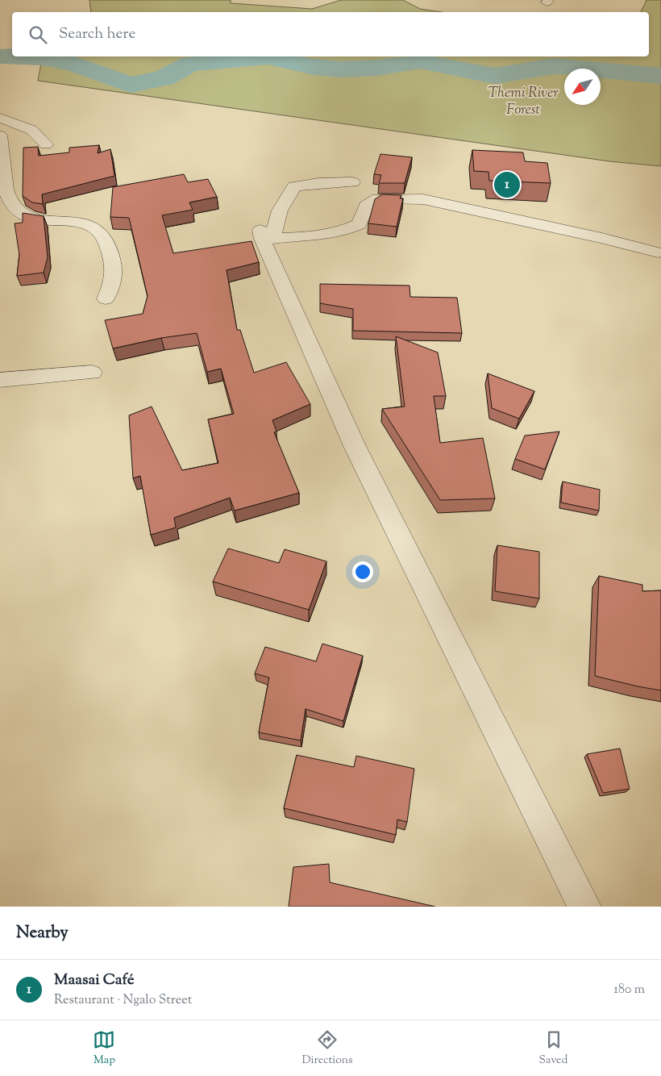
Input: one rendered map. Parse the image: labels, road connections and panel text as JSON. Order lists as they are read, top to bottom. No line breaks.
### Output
{"parks":["Themi River Forest"],"north":"bottom left","page":{"search":"Search here","pins":"1","heading":"Nearby","list":[{"mark":"1","name":"Maasai Café","note":"Restaurant · Ngalo Street","value":"180 m"}],"nav":["Map","Directions","Saved"]}}
